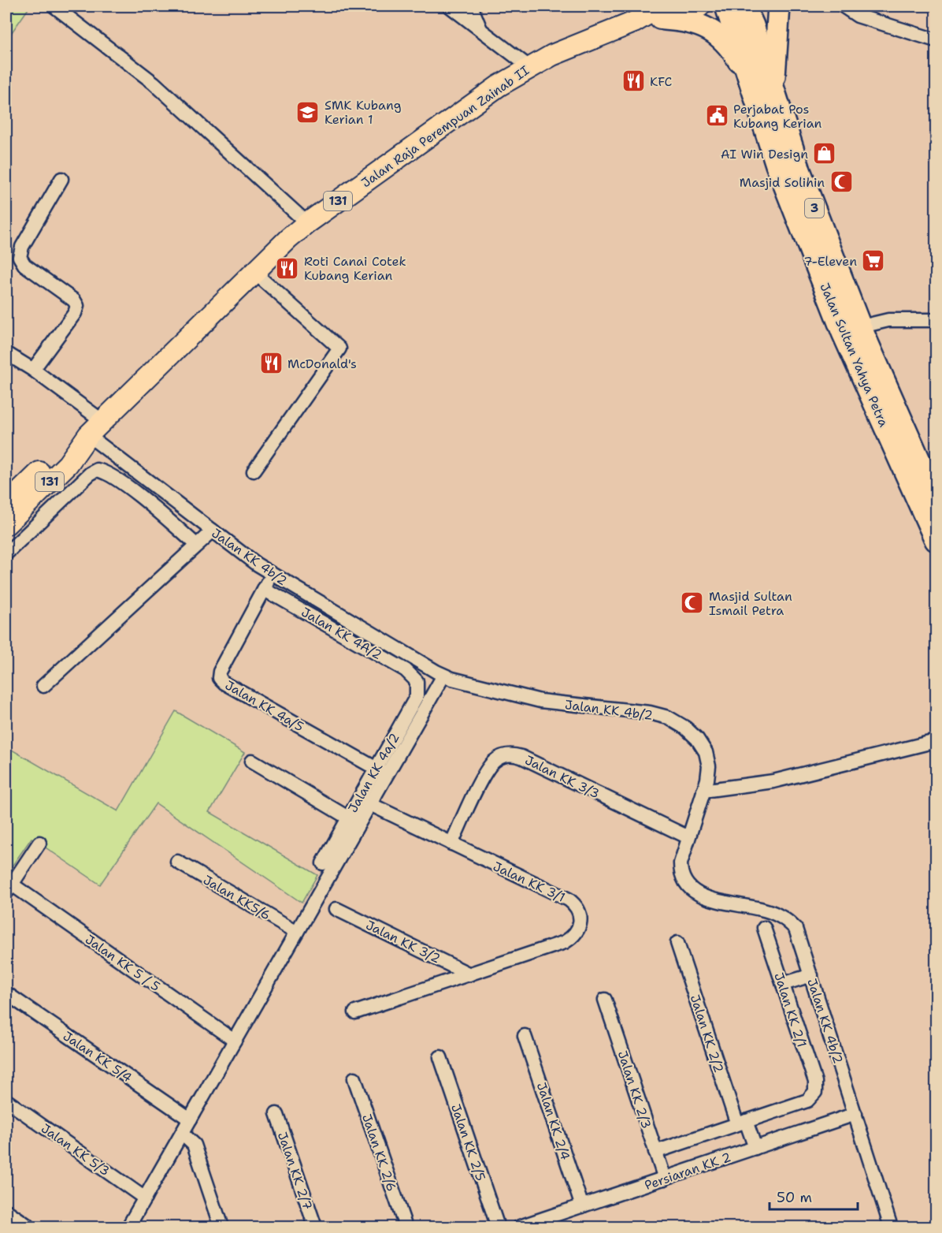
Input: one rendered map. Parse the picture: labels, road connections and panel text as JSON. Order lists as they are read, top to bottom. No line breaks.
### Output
{"streets":{"highway":["3","Jalan Sultan Yahya Petra"],"main road":["Jalan Raja Perempuan Zainab II","131"],"street":["Jalan KK 4b/2","Jalan KK 4A/2","Jalan KK 4a/5","Jalan KK 4a/2","Jalan KK 3/3","Jalan KK 3/1","Jalan KK5/6","Jalan KK 3/2","Jalan KK 5 / 5","Jalan KK 2/1","Jalan KK 2/2","Jalan KK 5/4","Jalan KK 2/3","Jalan KK 2/4","Jalan KK 2/5","Jalan KK 5/3","Jalan KK 2/6","Jalan KK 2/7","Persiaran KK 2"]},"crossings":[["Jalan Raja Perempuan Zainab II","Jalan KK 4b/2"],["Jalan KK 4b/2","Jalan KK 4a/5"],["Jalan KK 4b/2","Jalan KK 3/3"],["Jalan KK 4b/2","Persiaran KK 2"],["Jalan KK 4A/2","Jalan KK 4a/5"],["Jalan KK 4A/2","Jalan KK 4a/2"],["Jalan KK 4a/5","Jalan KK 4a/2"],["Jalan KK 3/3","Jalan KK 3/1"],["Jalan KK 3/1","Jalan KK 3/2"],["Jalan KK 2/1","Jalan KK 2/2"],["Jalan KK 2/2","Persiaran KK 2"],["Jalan KK 2/3","Persiaran KK 2"],["Jalan KK 2/4","Persiaran KK 2"]],"places":{"restaurant":["KFC","Roti Canai Cotek Kubang Kerian","McDonald's"],"school or university":["SMK Kubang Kerian 1"],"public building":["Perjabat Pos Kubang Kerian"],"shop":["AI Win Design"],"mosque":["Masjid Solihin","Masjid Sultan Ismail Petra"],"supermarket":["7-Eleven"]},"scale_bar":"50 m"}
